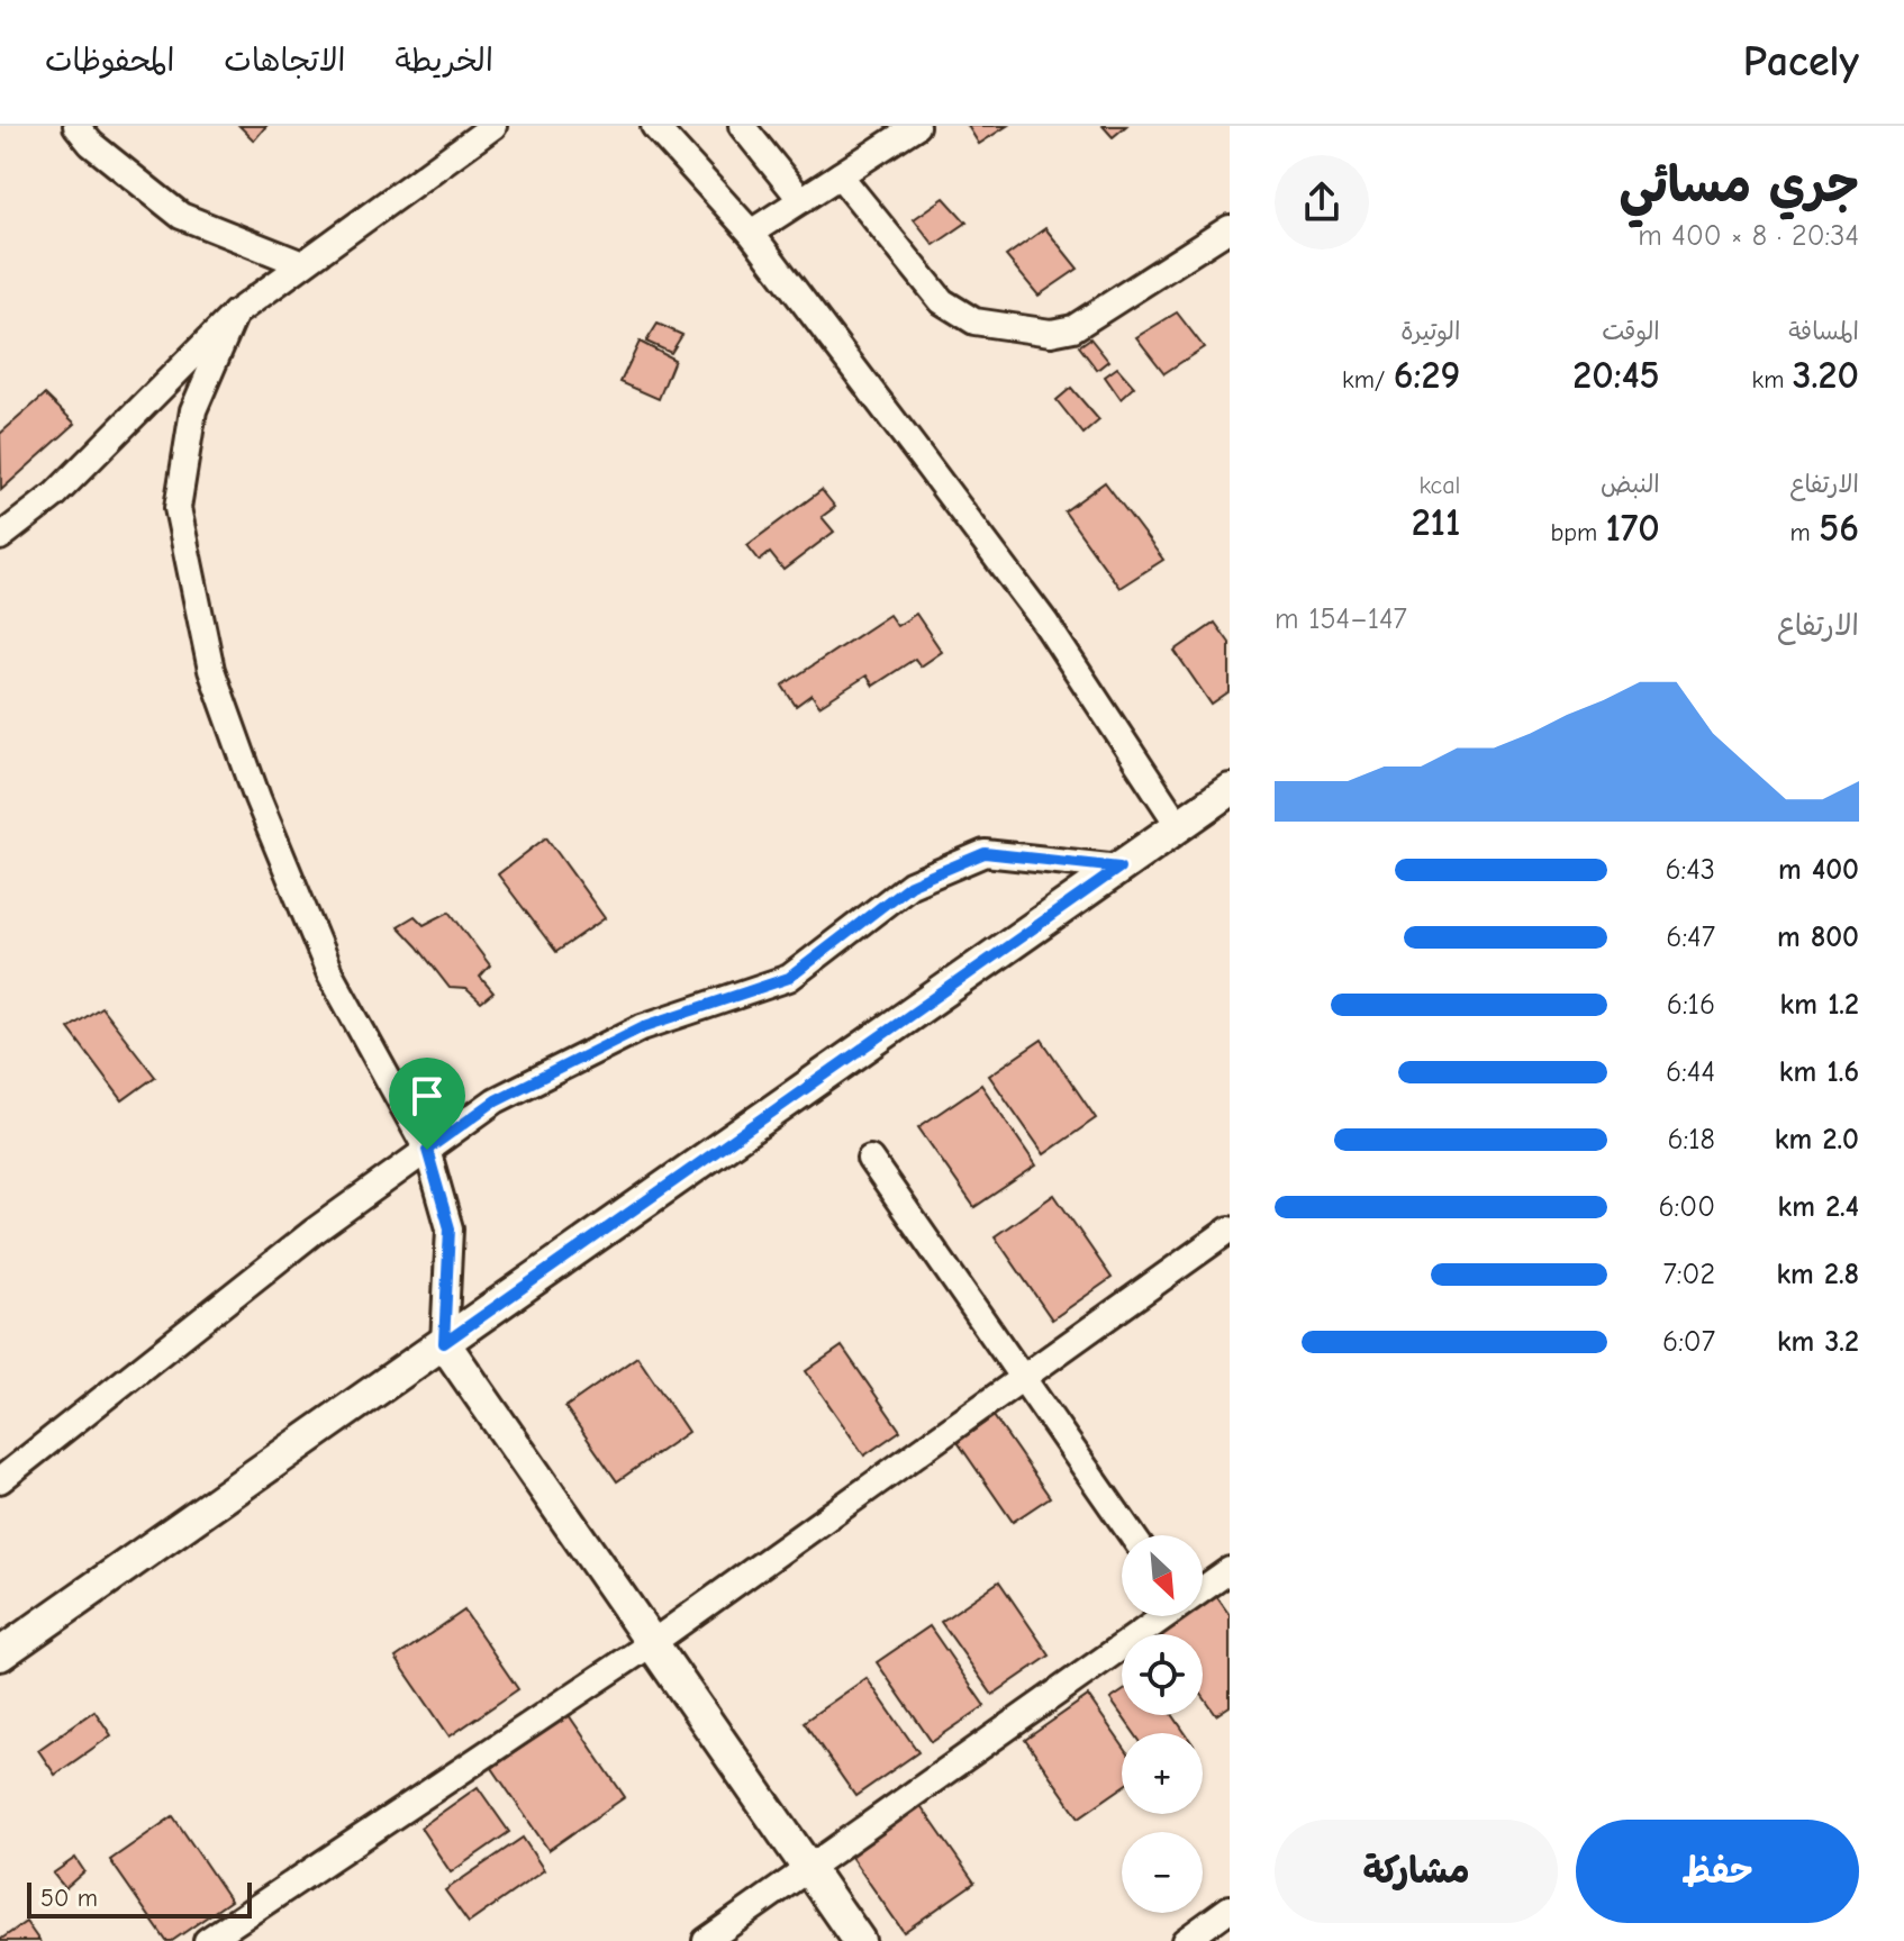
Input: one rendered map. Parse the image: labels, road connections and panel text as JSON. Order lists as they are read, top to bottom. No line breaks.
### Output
{"scale_bar":"50 m","north":"bottom right","page":{"header":"Pacely","nav":["الخريطة","الاتجاهات","المحفوظات"],"heading":["جري مسائي","20:34 · 8 × 400 m"],"stats":[["المسافة","3.20 km"],["الوقت","20:45"],["الوتيرة","6:29 /km"],["الارتفاع","56 m"],["النبض","170 bpm"],["kcal","211"]],"chart":["الارتفاع","147–154 m"],"list":[{"name":"400 m","note":"6:43"},{"name":"800 m","note":"6:47"},{"name":"1.2 km","note":"6:16"},{"name":"1.6 km","note":"6:44"},{"name":"2.0 km","note":"6:18"},{"name":"2.4 km","note":"6:00"},{"name":"2.8 km","note":"7:02"},{"name":"3.2 km","note":"6:07"}],"map_buttons":["+","−"],"buttons":["حفظ","مشاركة"],"scale":"50 m"}}
